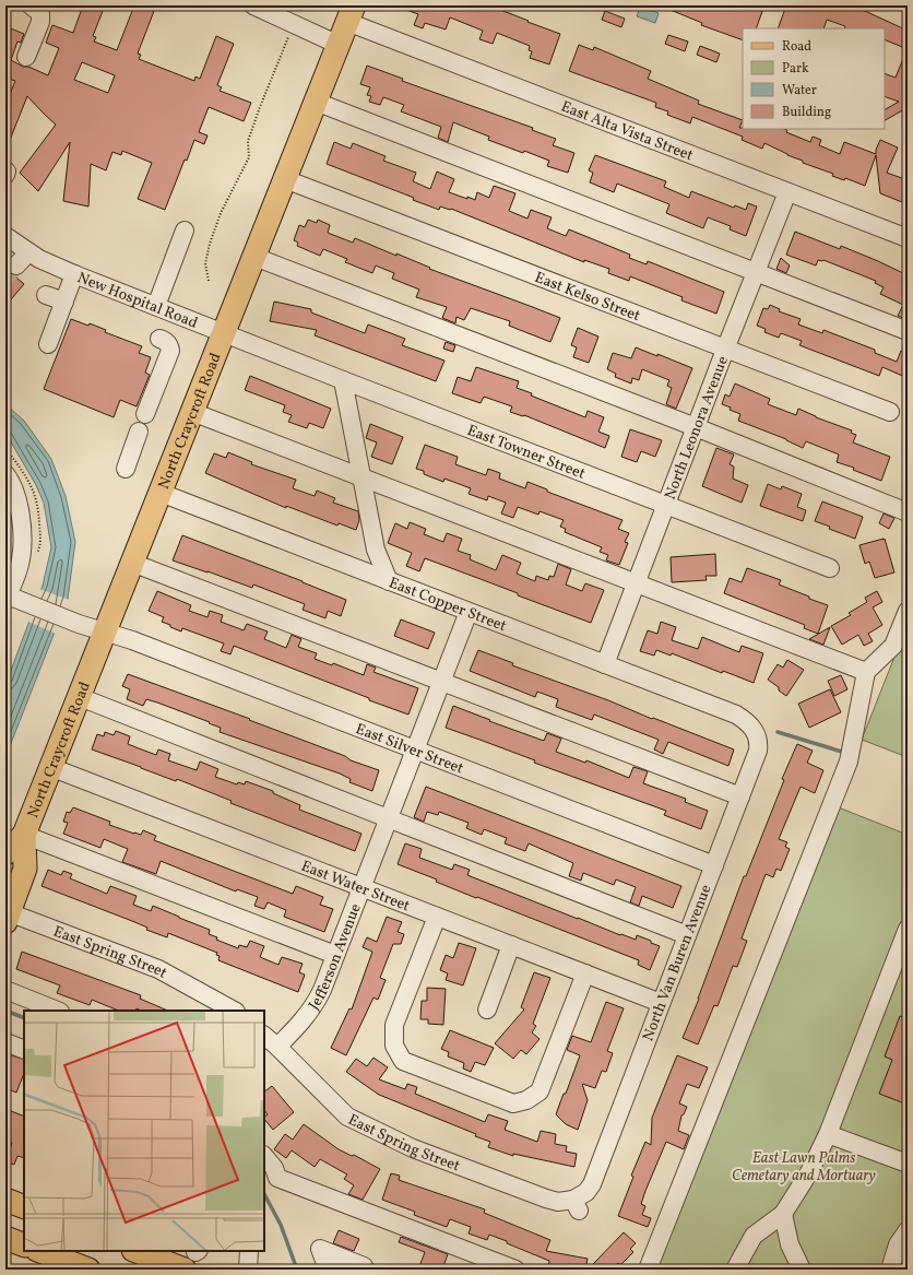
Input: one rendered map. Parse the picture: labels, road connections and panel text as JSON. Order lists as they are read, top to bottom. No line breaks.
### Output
{"streets":{"main road":["North Craycroft Road"],"street":["East Alta Vista Street","East Kelso Street","New Hospital Road","North Leonora Avenue","East Towner Street","East Copper Street","East Silver Street","East Water Street","East Spring Street","Jefferson Avenue","North Van Buren Avenue"]},"crossings":[["East Alta Vista Street","North Craycroft Road"],["East Alta Vista Street","North Leonora Avenue"],["East Kelso Street","North Craycroft Road"],["East Kelso Street","North Leonora Avenue"],["New Hospital Road","North Craycroft Road"],["New Hospital Road","East Towner Street"],["North Craycroft Road","East Towner Street"],["North Craycroft Road","East Copper Street"],["North Craycroft Road","East Silver Street"],["North Craycroft Road","East Water Street"],["North Craycroft Road","East Spring Street"],["North Leonora Avenue","East Towner Street"],["North Leonora Avenue","East Copper Street"],["East Copper Street","Jefferson Avenue"],["East Copper Street","North Van Buren Avenue"],["East Silver Street","Jefferson Avenue"],["East Silver Street","North Van Buren Avenue"],["East Water Street","Jefferson Avenue"],["East Water Street","North Van Buren Avenue"],["East Spring Street","Jefferson Avenue"],["East Spring Street","North Van Buren Avenue"]],"parks":["East Lawn Palms Cemetary and Mortuary"],"legend":["Road","Park","Water","Building"]}
